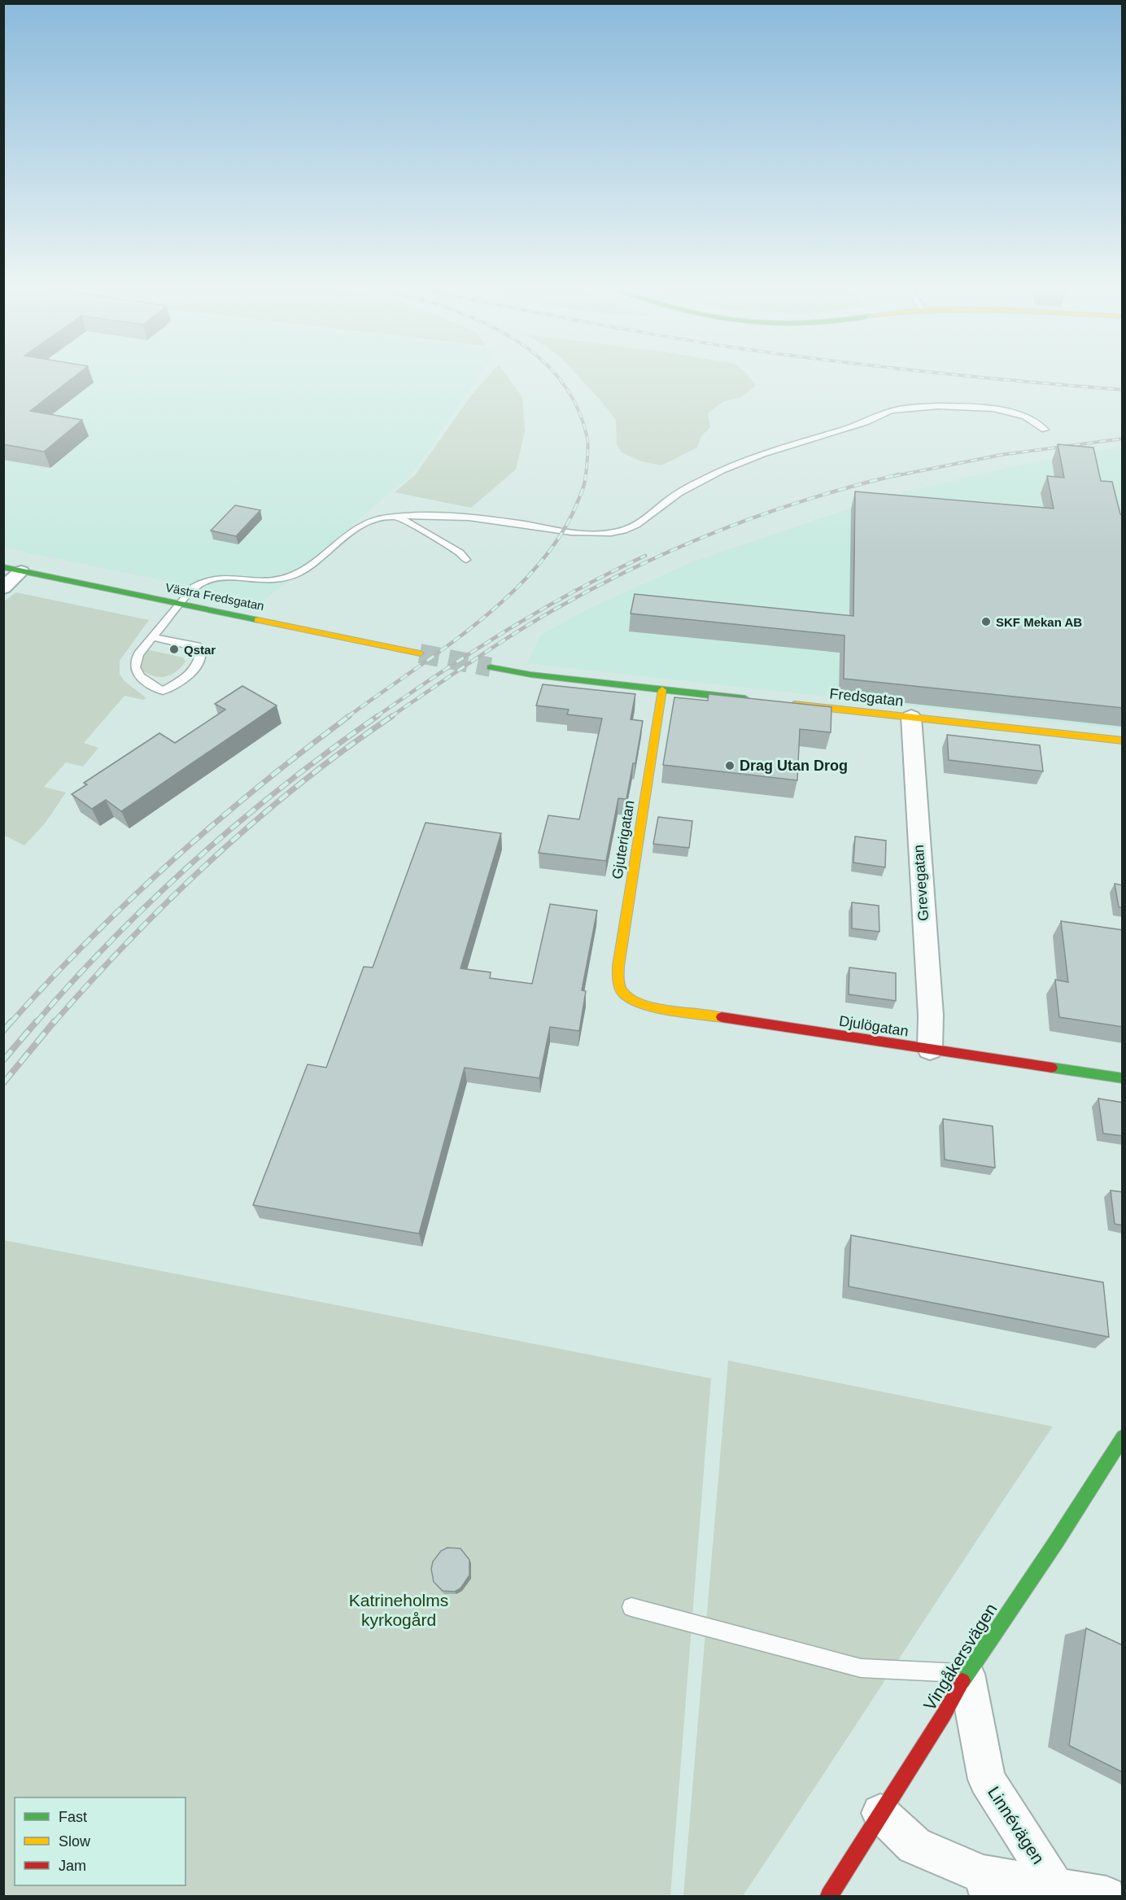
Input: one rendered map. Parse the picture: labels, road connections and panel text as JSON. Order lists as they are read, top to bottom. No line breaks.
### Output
{"streets":{"street":["Västra Fredsgatan","Fredsgatan","Gjuterigatan","Grevegatan","Djulögatan","Vingåkersvägen","Linnévägen"]},"crossings":[["Fredsgatan","Grevegatan"],["Gjuterigatan","Djulögatan"],["Grevegatan","Djulögatan"],["Vingåkersvägen","Linnévägen"]],"parks":["Katrineholms kyrkogård"],"places":["SKF Mekan AB","Qstar","Drag Utan Drog"],"legend":["Fast","Slow","Jam"]}
